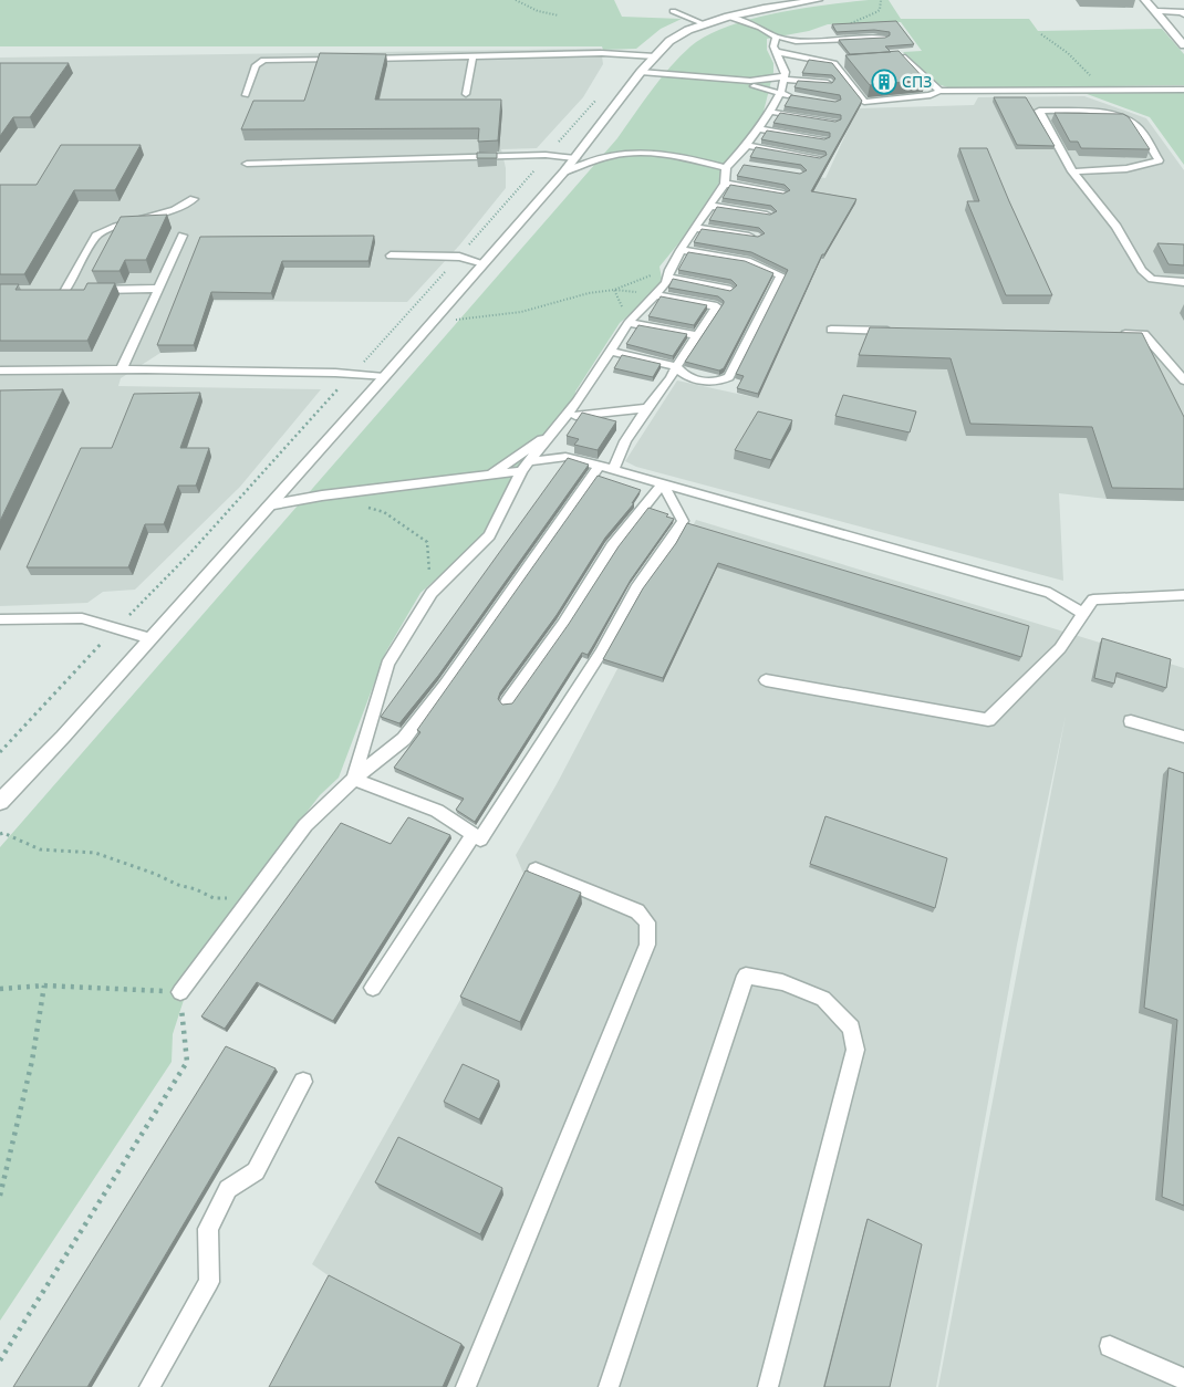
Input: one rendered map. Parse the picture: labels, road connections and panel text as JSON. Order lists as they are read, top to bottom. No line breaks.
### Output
{"places":{"building":["СПЗ"]}}
